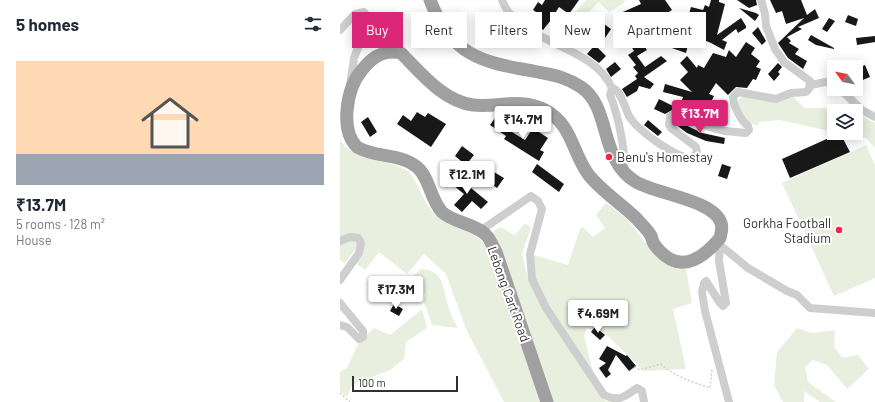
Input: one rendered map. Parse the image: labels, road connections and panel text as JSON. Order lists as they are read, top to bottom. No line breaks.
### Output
{"streets":{"highway":["Lebong Cart Road"]},"places":["Benu's Homestay","Gorkha Football Stadium"],"scale_bar":"100 m","north":"top left","page":{"heading":"5 homes","chip":["Buy","Rent","Filters","New","Apartment"],"list":[{"name":"₹13.7M","note":"5 rooms · 128 m² · House"}],"price":["₹13.7M","₹14.7M","₹12.1M","₹17.3M","₹4.69M"],"scale":"100 m"}}
